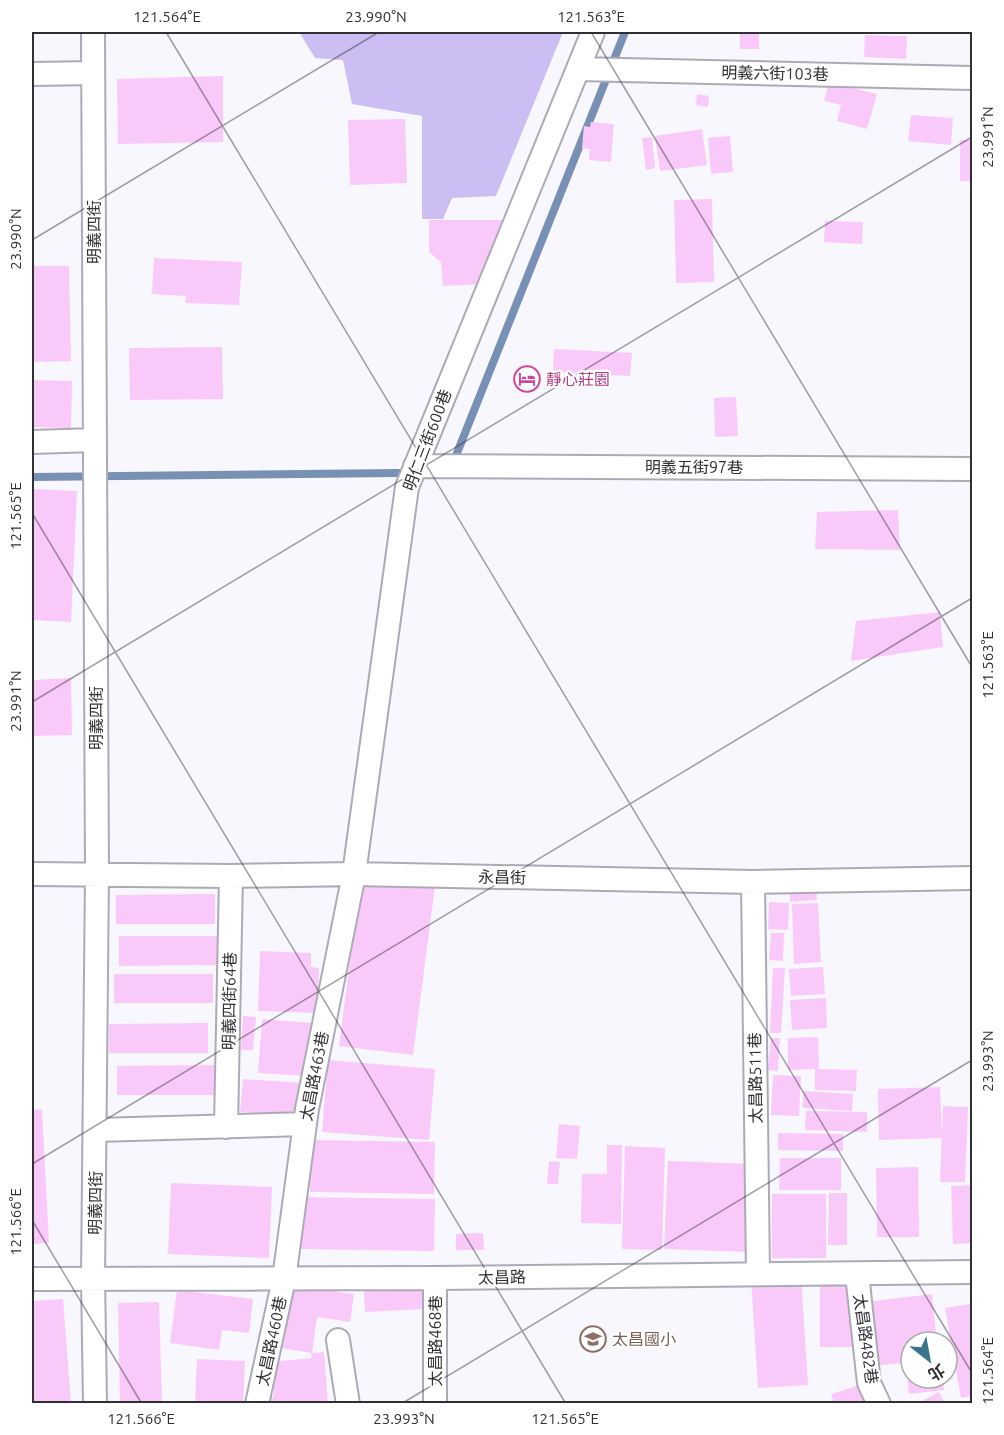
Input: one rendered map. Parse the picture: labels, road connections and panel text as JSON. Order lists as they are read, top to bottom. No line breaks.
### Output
{"streets":{"street":["明義六街103巷","明義四街","明仁三街600巷","明義五街97巷","永昌街","明義四街64巷","太昌路463巷","太昌路511巷","太昌路","太昌路482巷","太昌路460巷","太昌路468巷"]},"crossings":[["明義六街103巷","明仁三街600巷"],["明義四街","永昌街"],["明義四街","太昌路"],["明仁三街600巷","明義五街97巷"],["明仁三街600巷","永昌街"],["明仁三街600巷","太昌路463巷"],["永昌街","明義四街64巷"],["永昌街","太昌路463巷"],["永昌街","太昌路511巷"],["太昌路463巷","太昌路"],["太昌路463巷","太昌路460巷"],["太昌路511巷","太昌路"],["太昌路","太昌路482巷"],["太昌路","太昌路460巷"],["太昌路","太昌路468巷"]],"places":{"hotel":["靜心莊園"],"school or university":["太昌國小"]},"north":"bottom right","coordinates":["121.564°E","23.990°N","121.563°E","23.991°N","121.565°E","23.993°N","121.566°E"]}
